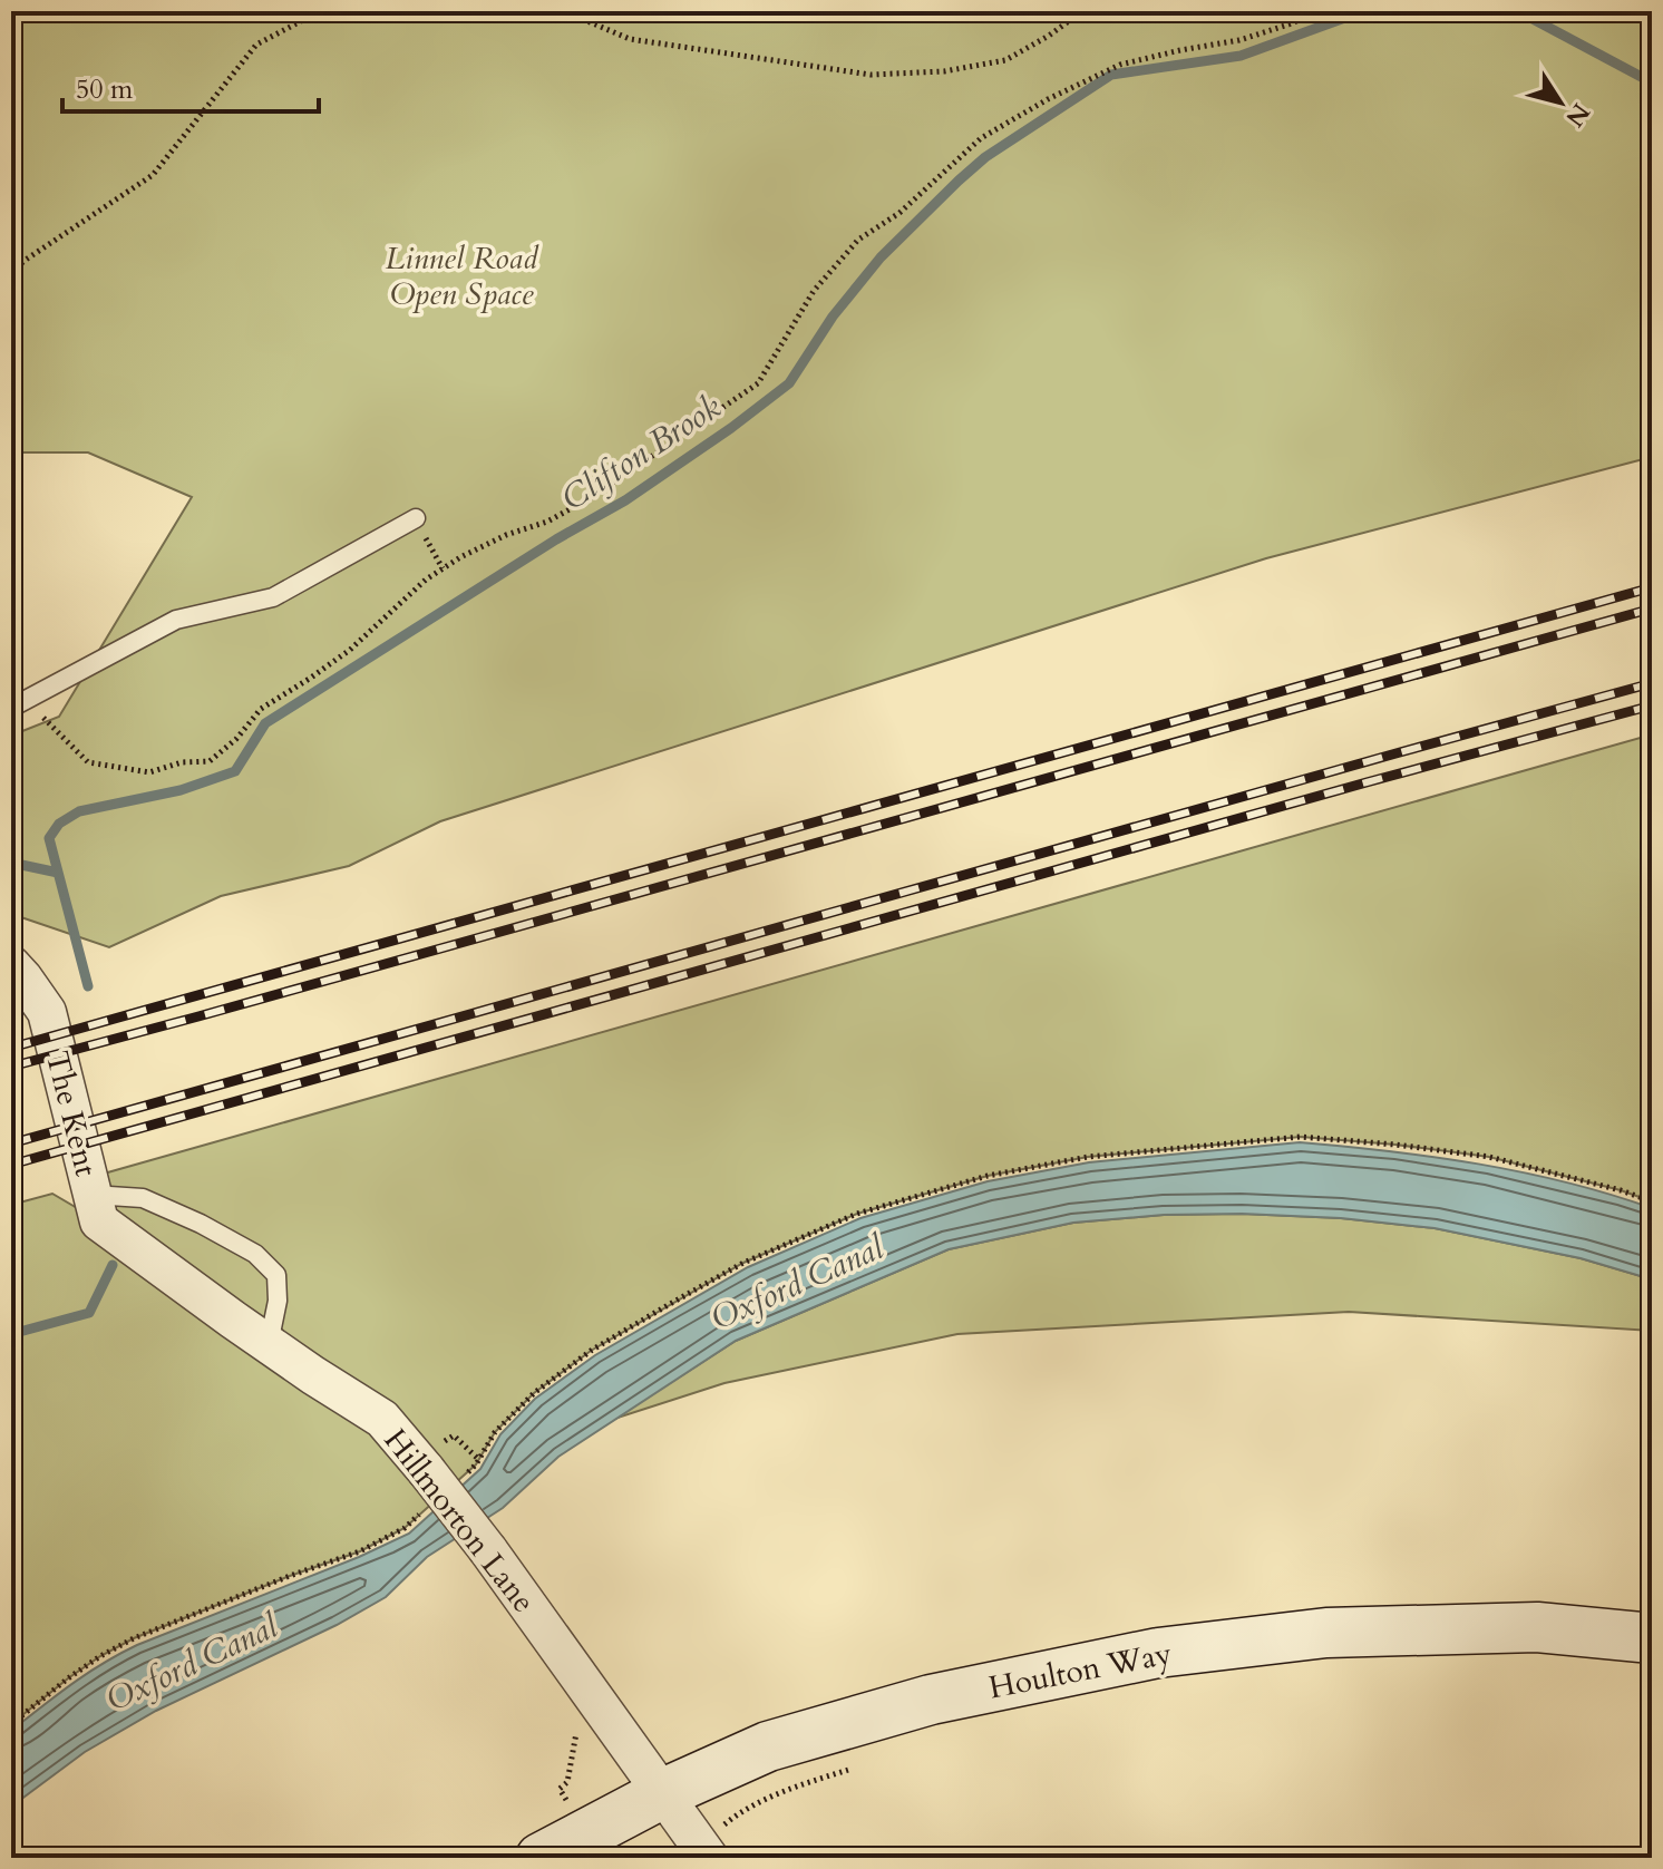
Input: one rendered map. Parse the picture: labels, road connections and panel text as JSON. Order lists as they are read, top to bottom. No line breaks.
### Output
{"streets":{"street":["The Kent","Hillmorton Lane","Houlton Way"]},"crossings":[["The Kent","Hillmorton Lane"],["Hillmorton Lane","Houlton Way"]],"water":["Clifton Brook","Oxford Canal"],"parks":["Linnel Road Open Space"],"scale_bar":"50 m","north":"bottom right"}
